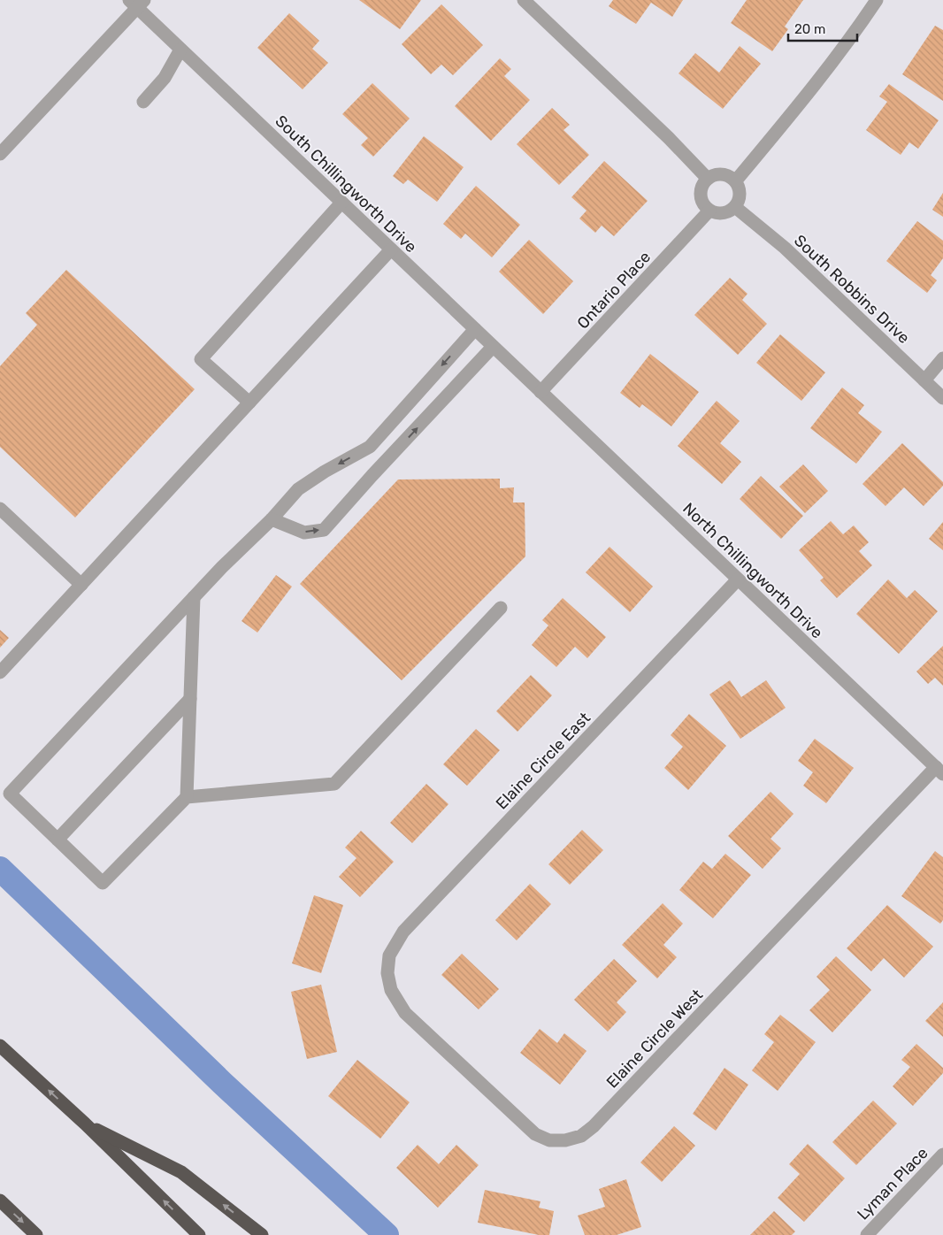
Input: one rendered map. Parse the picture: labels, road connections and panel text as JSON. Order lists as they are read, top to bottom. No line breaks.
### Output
{"streets":{"street":["South Chillingworth Drive","South Robbins Drive","Ontario Place","North Chillingworth Drive","Elaine Circle East","Elaine Circle West","Lyman Place"]},"crossings":[["South Chillingworth Drive","Ontario Place"],["South Chillingworth Drive","North Chillingworth Drive"],["South Robbins Drive","Ontario Place"],["Ontario Place","North Chillingworth Drive"],["North Chillingworth Drive","Elaine Circle East"],["North Chillingworth Drive","Elaine Circle West"],["Elaine Circle East","Elaine Circle West"]],"scale_bar":"20 m"}
